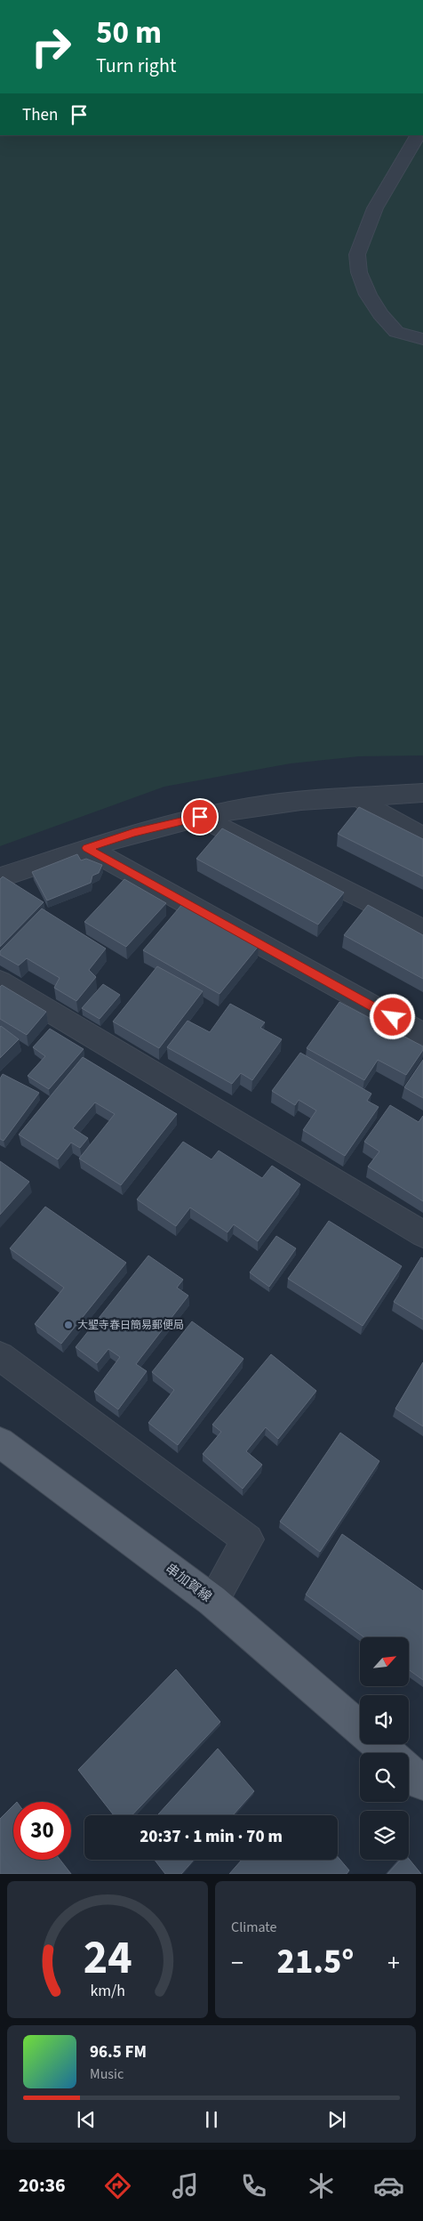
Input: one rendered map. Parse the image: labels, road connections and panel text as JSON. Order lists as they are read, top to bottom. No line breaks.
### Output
{"streets":{"main road":["串加賀線"]},"places":["大聖寺春日簡易郵便局"],"north":"top right","page":{"turn":["50 m","Turn right"],"then":"Then","limit":"30","trip":"20:37 · 1 min · 70 m","tile":"Climate","heat":["−","21.5°","+"],"song":["96.5 FM","Music"],"tabs":"20:36","gauge":["24","km/h"]}}
